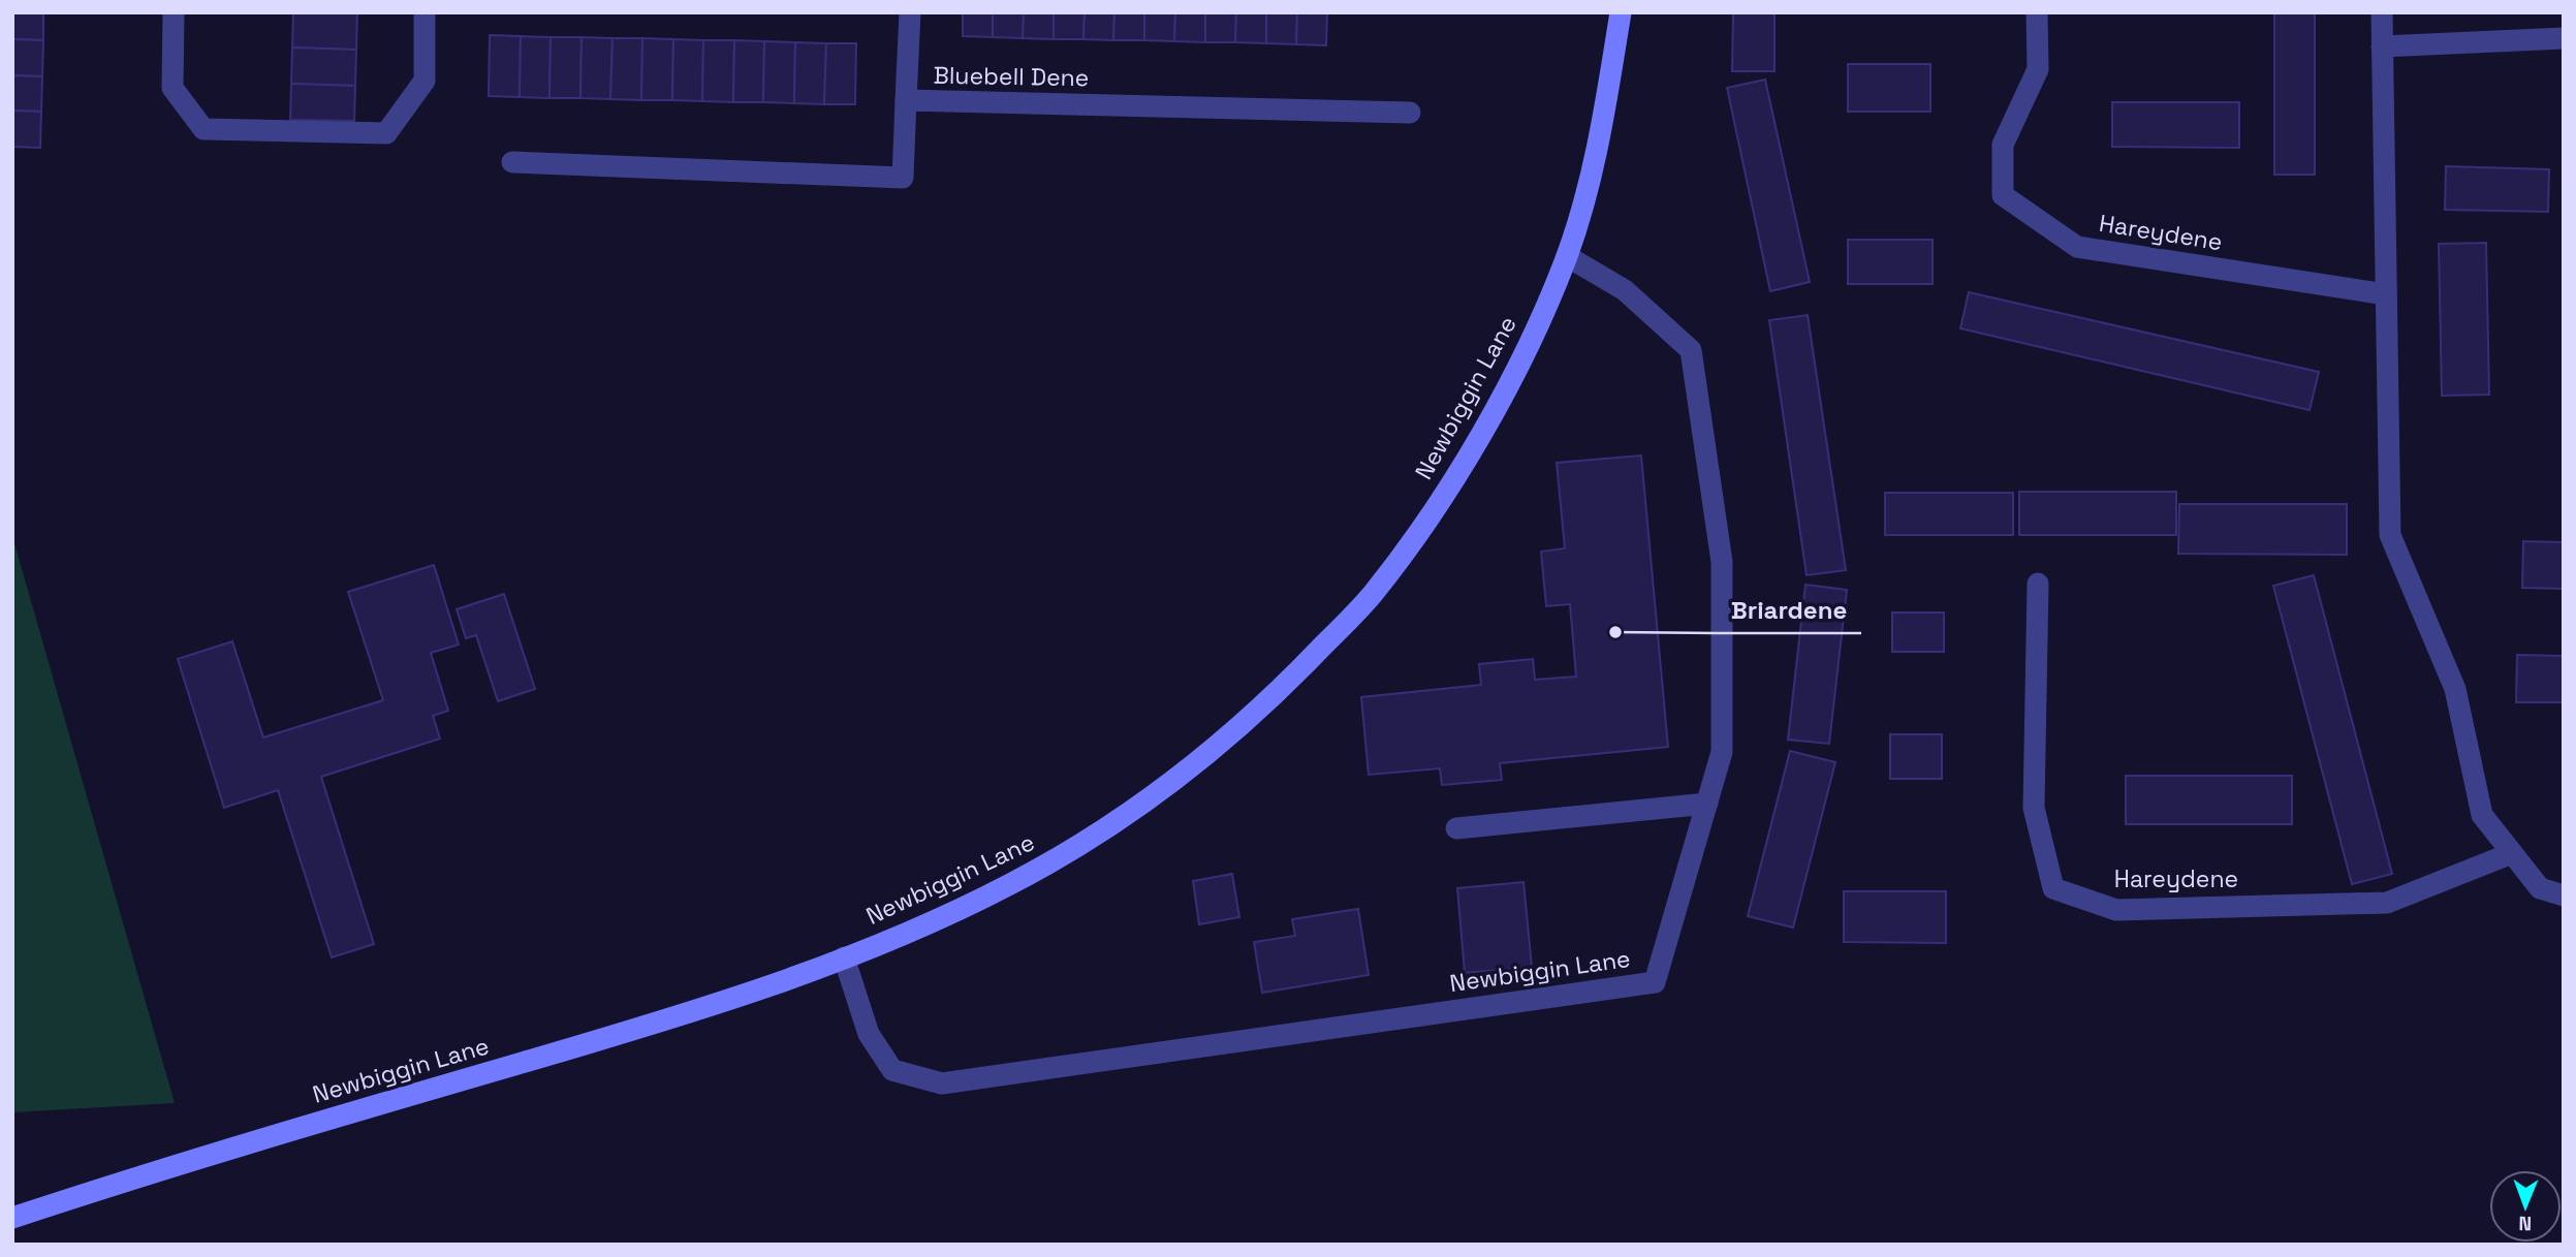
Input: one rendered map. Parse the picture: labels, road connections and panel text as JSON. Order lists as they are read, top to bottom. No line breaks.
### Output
{"streets":{"street":["Bluebell Dene","Hareydene","Newbiggin Lane"]},"places":["Briardene"],"north":"bottom"}
